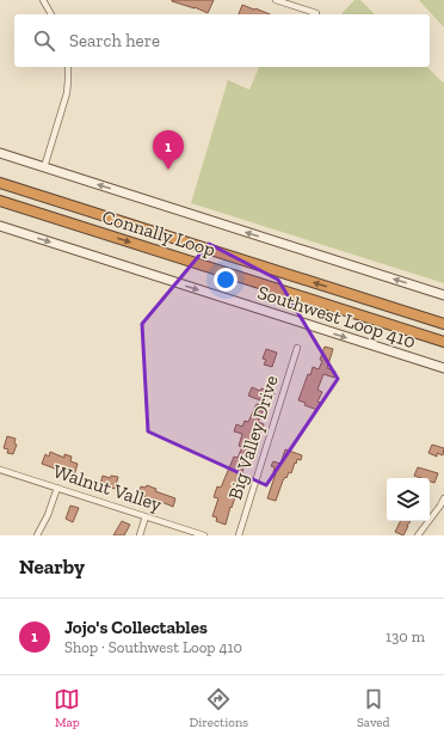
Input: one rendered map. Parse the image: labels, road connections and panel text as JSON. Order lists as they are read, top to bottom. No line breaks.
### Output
{"streets":{"highway":["Connally Loop"],"main road":["Southwest Loop 410"],"street":["Big Valley Drive","Walnut Valley"]},"page":{"search":"Search here","pins":"1","heading":"Nearby","list":[{"mark":"1","name":"Jojo's Collectables","note":"Shop · Southwest Loop 410","value":"130 m"}],"nav":["Map","Directions","Saved"]}}
